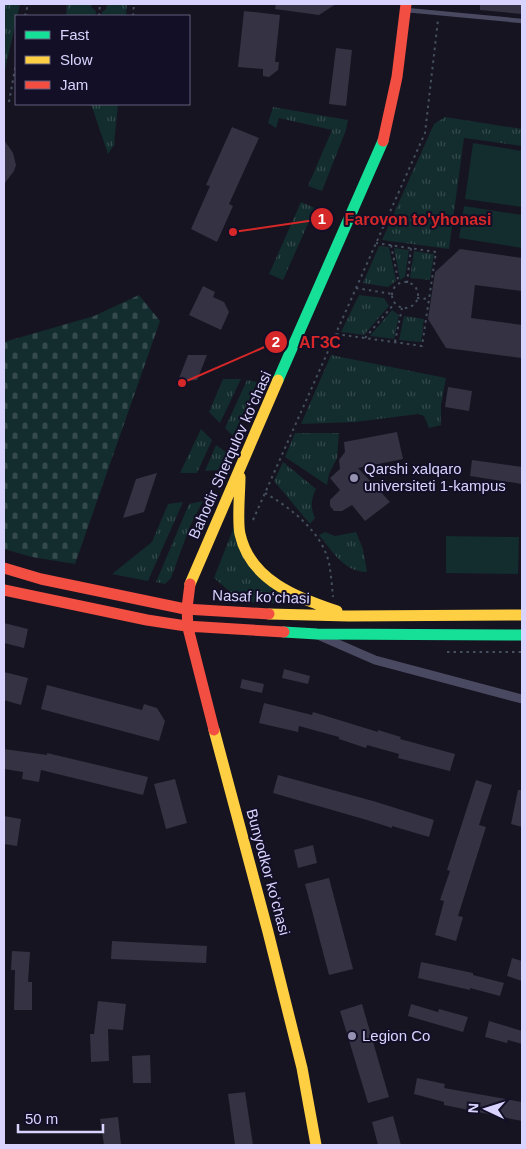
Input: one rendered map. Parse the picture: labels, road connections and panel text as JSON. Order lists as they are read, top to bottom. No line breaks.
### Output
{"streets":{"main road":["Bahodir Sherqulov ko‘chasi","Nasaf ko‘chasi","Bunyodkor koʻchasi"]},"crossings":[["Bahodir Sherqulov ko‘chasi","Nasaf ko‘chasi"],["Bahodir Sherqulov ko‘chasi","Bunyodkor koʻchasi"],["Nasaf ko‘chasi","Bunyodkor koʻchasi"]],"places":["Farovon to'yhonasi","АГЗС","Qarshi xalqaro universiteti 1-kampus","Legion Co"],"legend":["Fast","Slow","Jam"],"scale_bar":"50 m","north":"left"}
